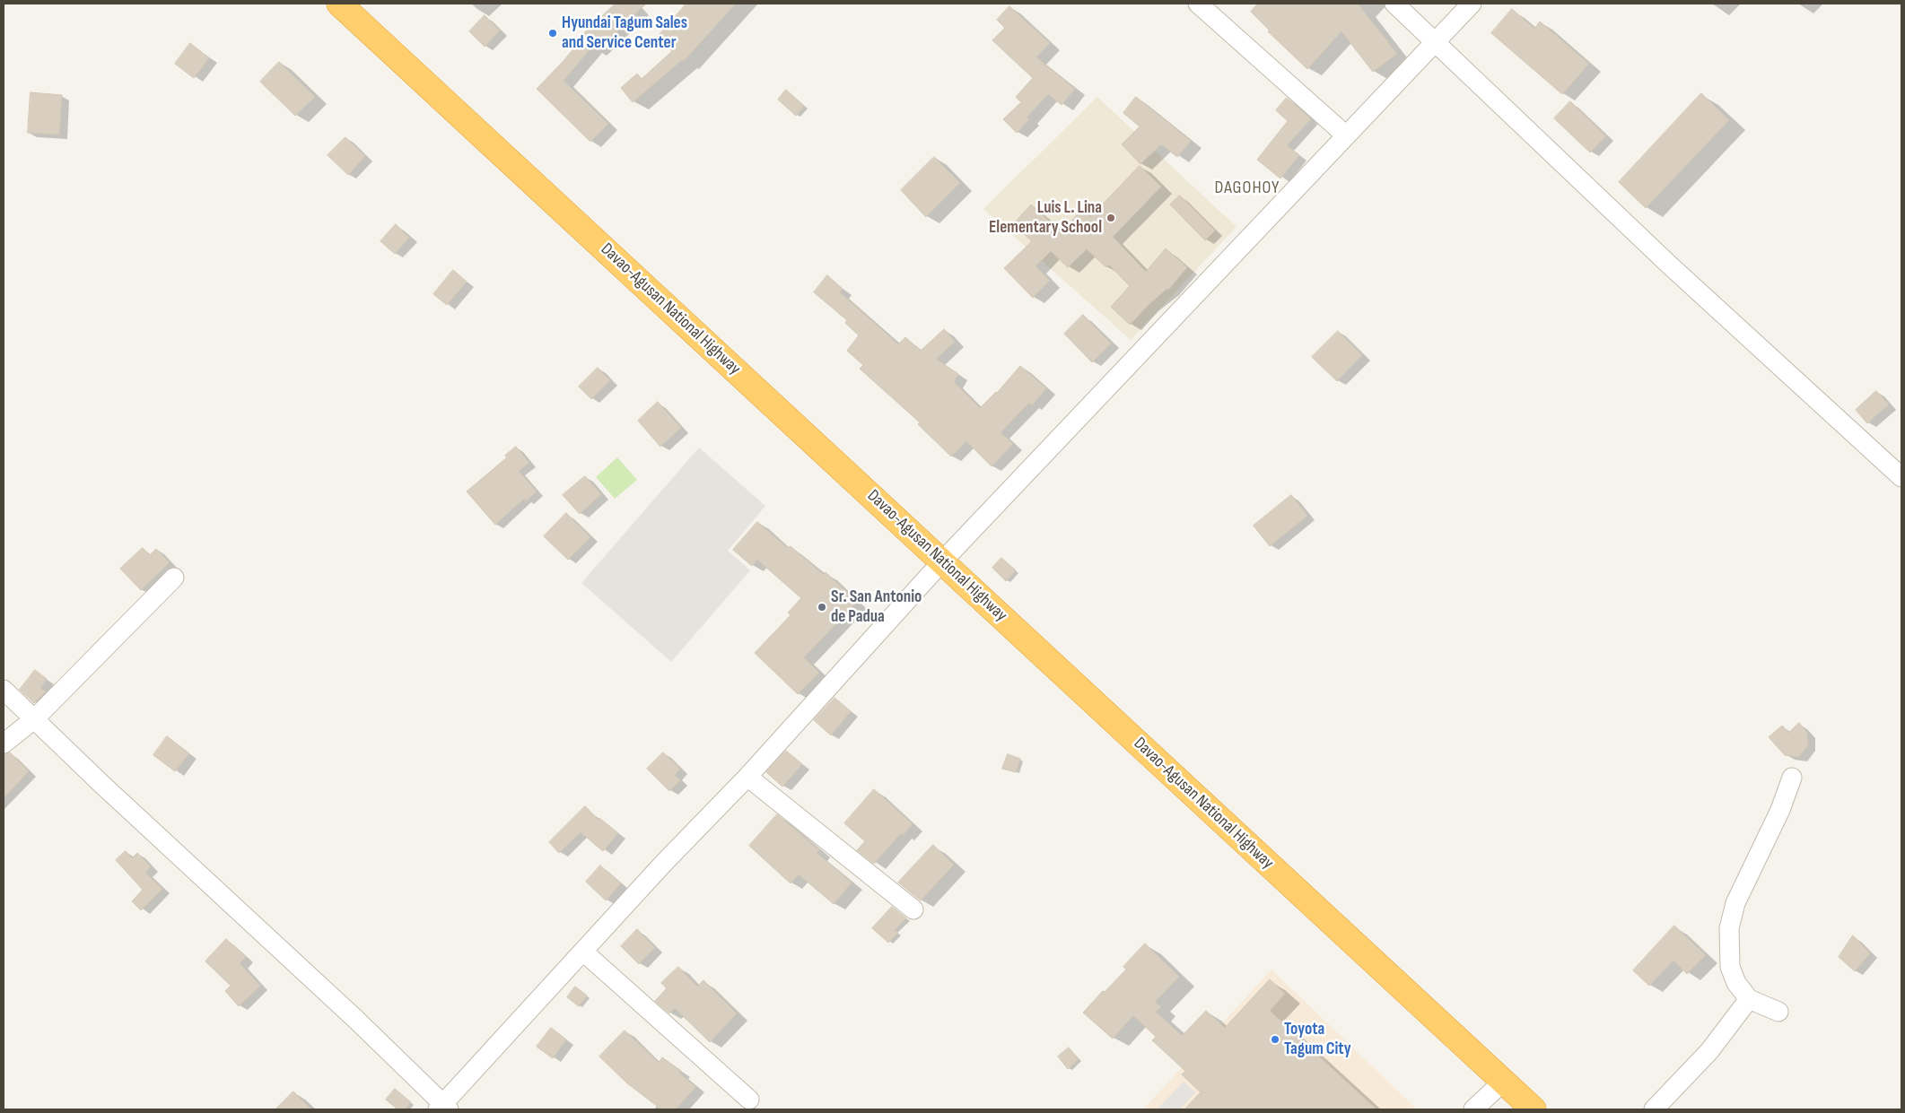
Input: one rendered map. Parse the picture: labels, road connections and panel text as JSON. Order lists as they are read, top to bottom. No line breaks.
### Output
{"streets":{"highway":["Davao-Agusan National Highway"]},"districts":["DAGOHOY"],"places":["Hyundai Tagum Sales and Service Center","Luis L. Lina Elementary School","Sr. San Antonio de Padua","Toyota Tagum City"]}
